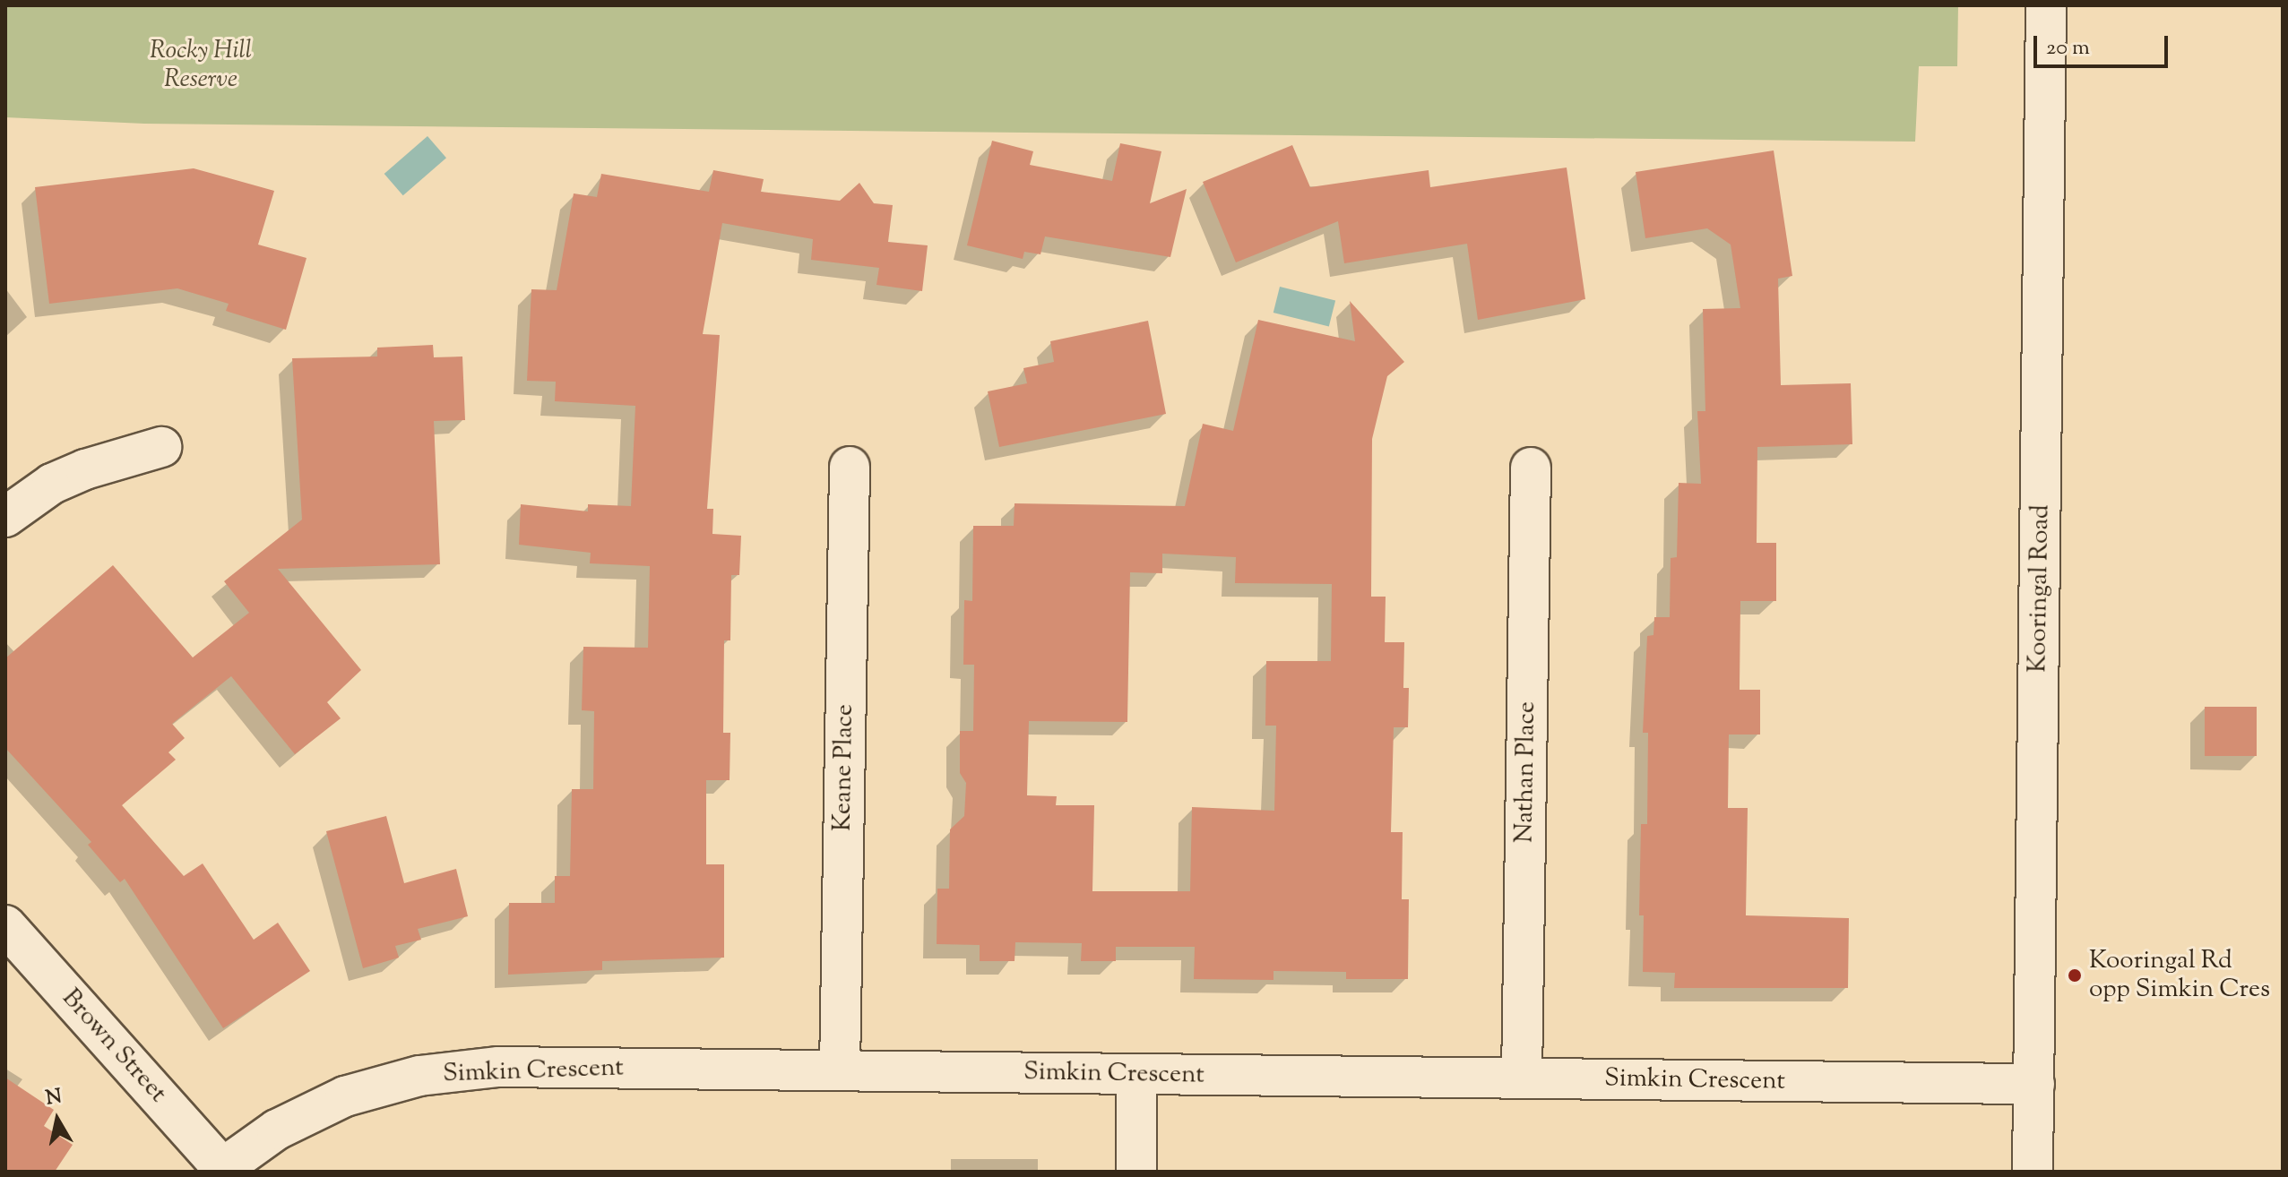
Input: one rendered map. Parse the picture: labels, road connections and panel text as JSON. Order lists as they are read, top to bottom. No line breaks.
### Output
{"streets":{"street":["Kooringal Road","Keane Place","Nathan Place","Brown Street","Simkin Crescent"]},"crossings":[["Kooringal Road","Simkin Crescent"],["Keane Place","Simkin Crescent"],["Nathan Place","Simkin Crescent"],["Brown Street","Simkin Crescent"]],"parks":["Rocky Hill Reserve"],"places":["Kooringal Rd opp Simkin Cres"],"scale_bar":"20 m","north":"top"}
